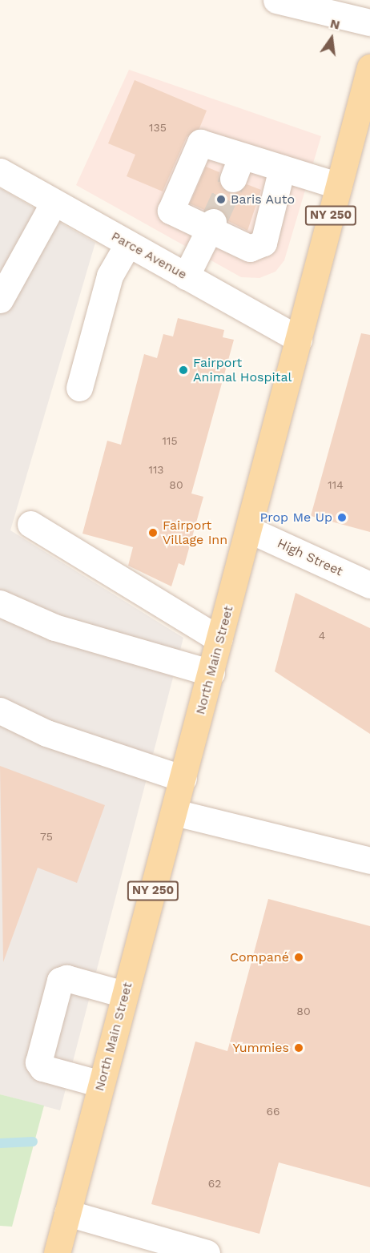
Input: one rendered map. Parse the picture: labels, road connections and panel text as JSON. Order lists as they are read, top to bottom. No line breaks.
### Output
{"streets":{"main road":["NY 250","North Main Street"],"street":["Parce Avenue","High Street"]},"crossings":[["Parce Avenue","North Main Street"],["High Street","North Main Street"]],"places":["Baris Auto","Fairport Animal Hospital","Prop Me Up","Fairport Village Inn","Compané","Yummies"],"house_numbers":["135","115","113","80","114","4","75","80","66","62"],"north":"top"}
